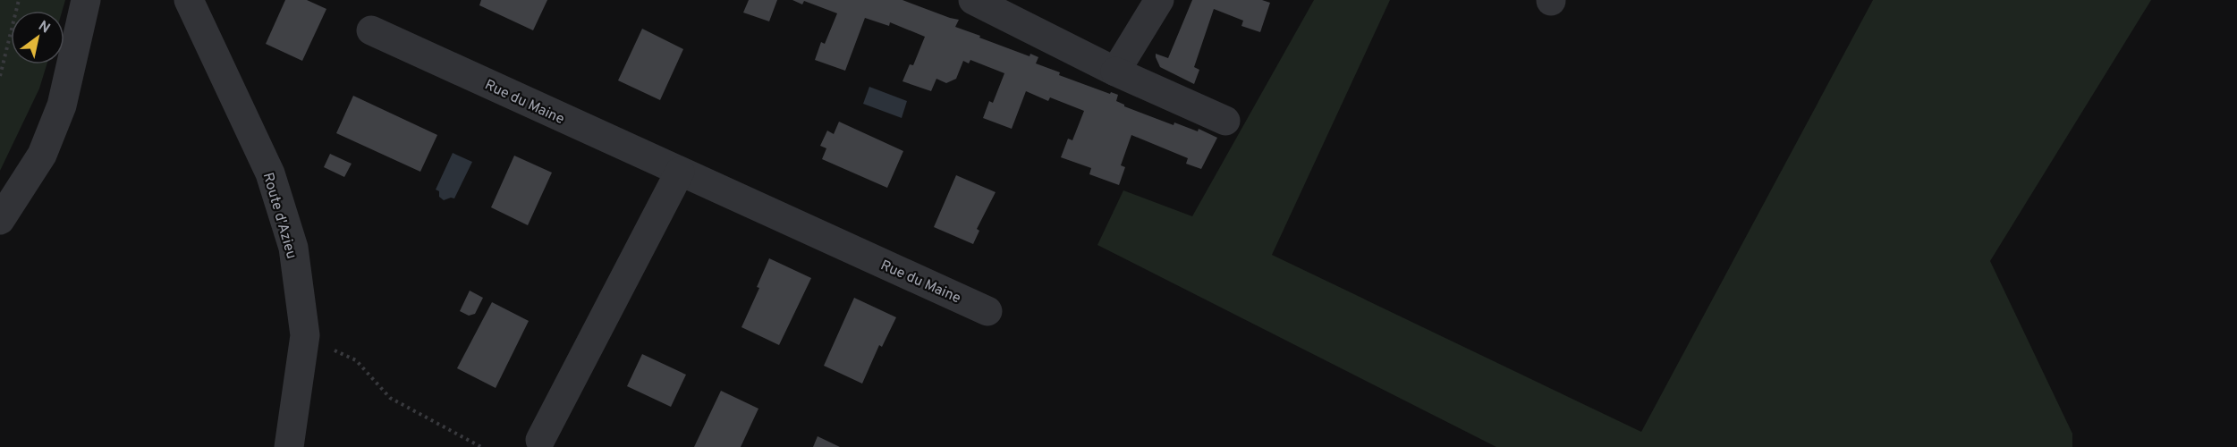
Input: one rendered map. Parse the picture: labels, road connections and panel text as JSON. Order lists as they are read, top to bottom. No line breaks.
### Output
{"streets":{"street":["Rue du Maine","Route d'Azieu"]},"north":"top right"}
